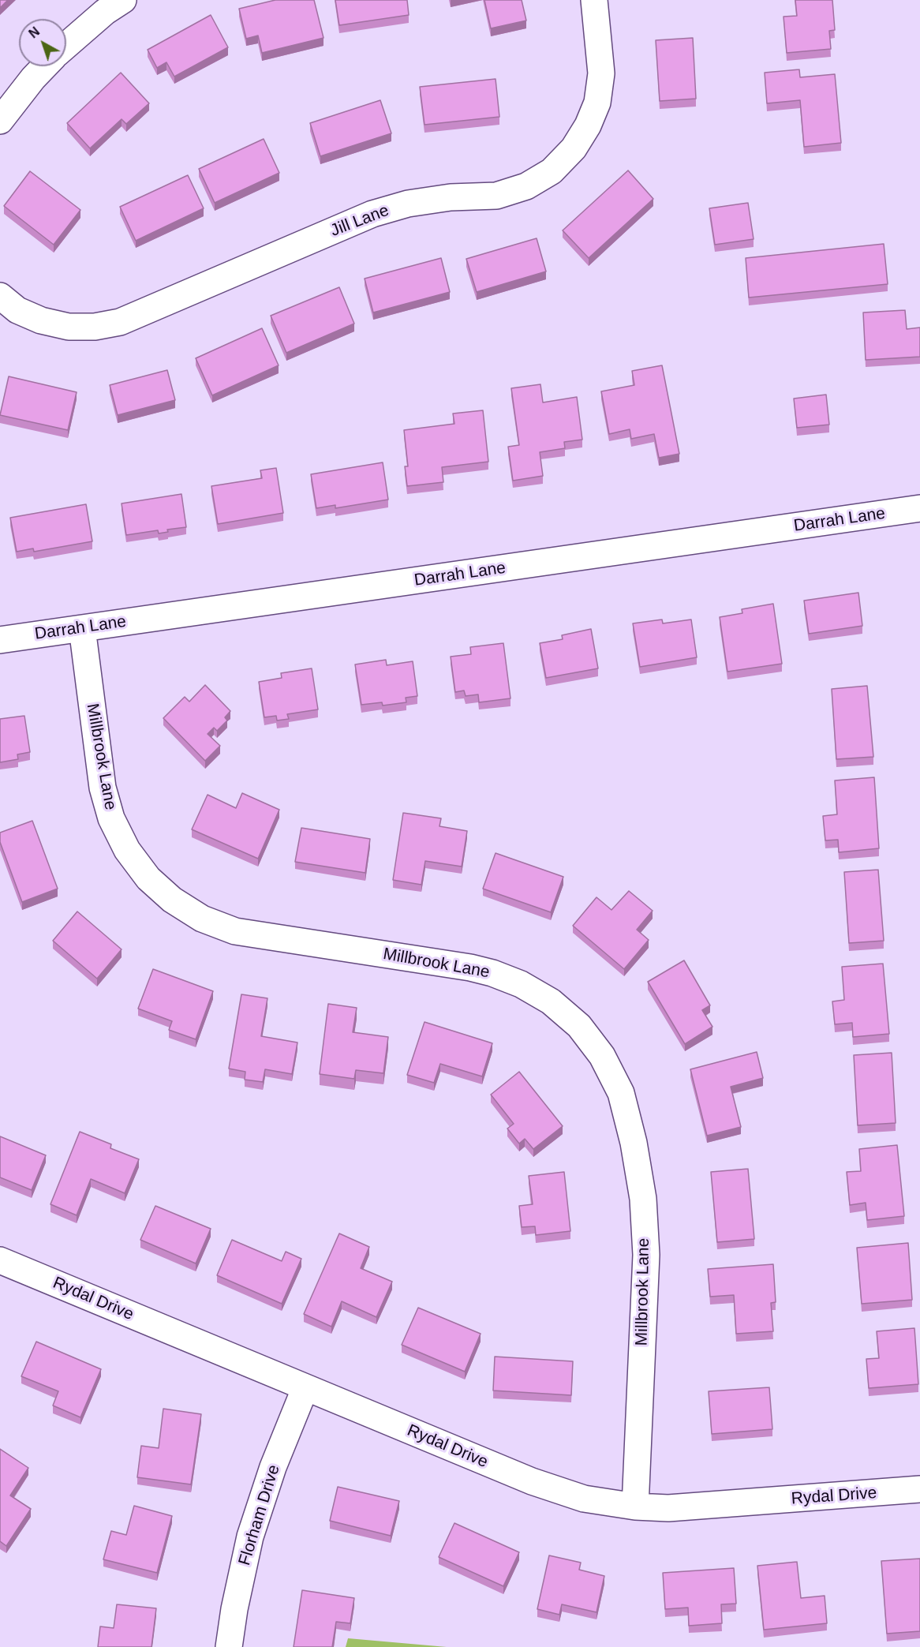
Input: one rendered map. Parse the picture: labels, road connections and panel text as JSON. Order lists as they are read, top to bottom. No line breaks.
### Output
{"streets":{"street":["Jill Lane","Darrah Lane","Millbrook Lane","Rydal Drive","Florham Drive"]},"crossings":[["Darrah Lane","Millbrook Lane"],["Millbrook Lane","Rydal Drive"],["Rydal Drive","Florham Drive"]],"north":"top left"}
